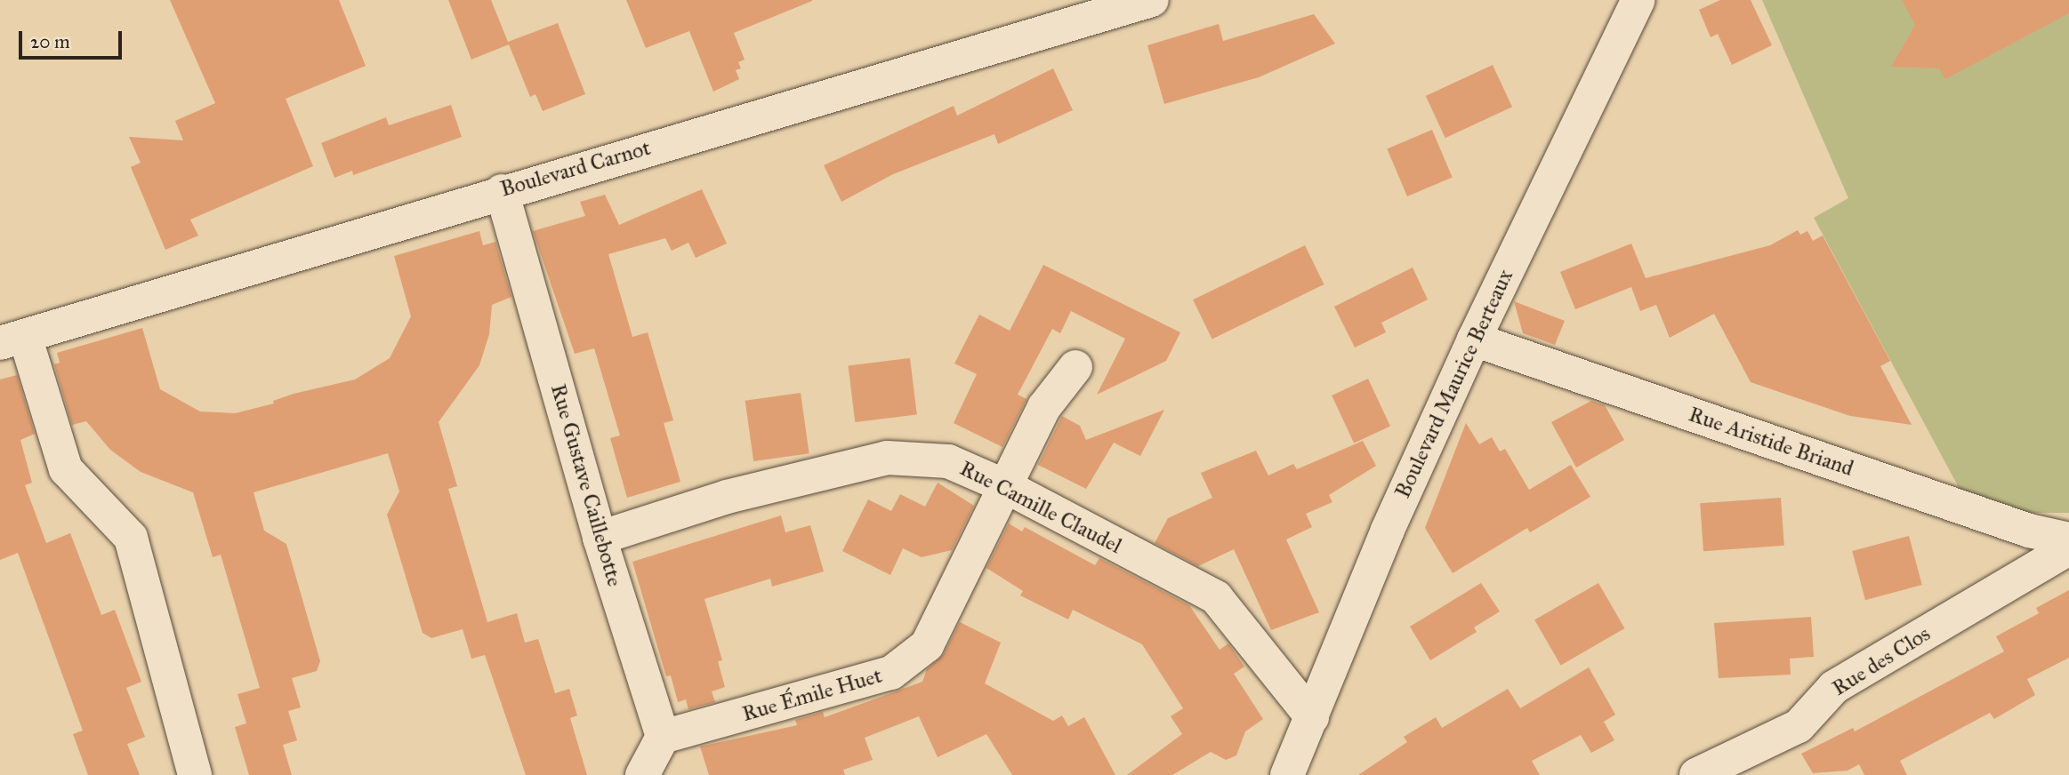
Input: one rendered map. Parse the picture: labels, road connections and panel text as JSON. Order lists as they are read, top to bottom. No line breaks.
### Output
{"streets":{"street":["Boulevard Carnot","Boulevard Maurice Berteaux","Rue Aristide Briand","Rue Gustave Caillebotte","Rue Camille Claudel","Rue des Clos","Rue Émile Huet"]},"crossings":[["Boulevard Carnot","Rue Gustave Caillebotte"],["Boulevard Maurice Berteaux","Rue Aristide Briand"],["Boulevard Maurice Berteaux","Rue Camille Claudel"],["Rue Gustave Caillebotte","Rue Camille Claudel"],["Rue Gustave Caillebotte","Rue Émile Huet"],["Rue Camille Claudel","Rue Émile Huet"]],"scale_bar":"20 m"}
